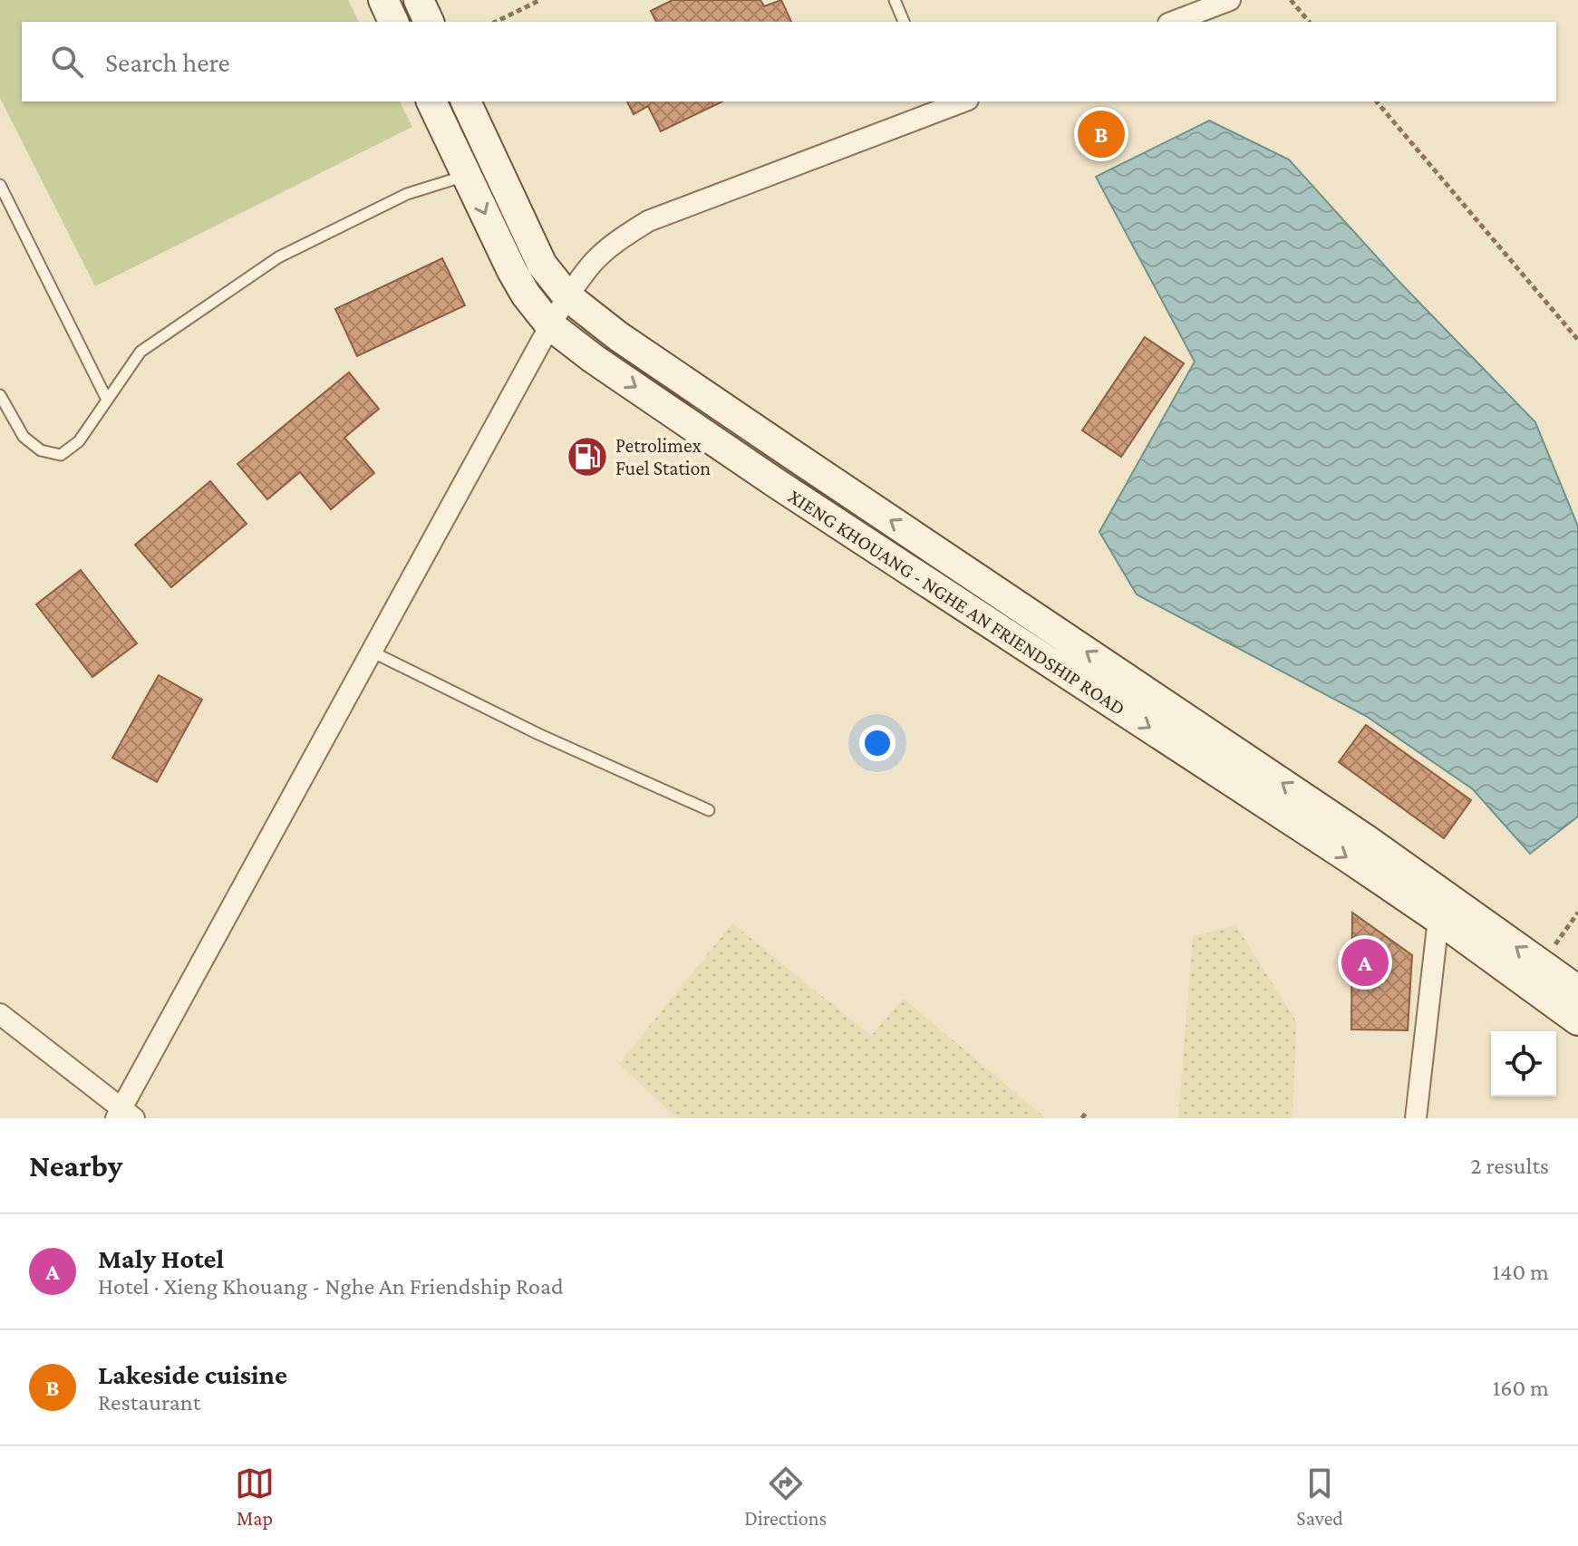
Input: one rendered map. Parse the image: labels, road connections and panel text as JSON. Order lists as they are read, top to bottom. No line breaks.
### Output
{"streets":{"street":["XIENG KHOUANG - NGHE AN FRIENDSHIP ROAD"]},"places":{"fuel station":["Petrolimex Fuel Station"]},"page":{"search":"Search here","pins":["B","A"],"heading":["Nearby","2 results"],"list":[{"mark":"A","name":"Maly Hotel","note":"Hotel · Xieng Khouang - Nghe An Friendship Road","value":"140 m"},{"mark":"B","name":"Lakeside cuisine","note":"Restaurant","value":"160 m"}],"nav":["Map","Directions","Saved"]}}
